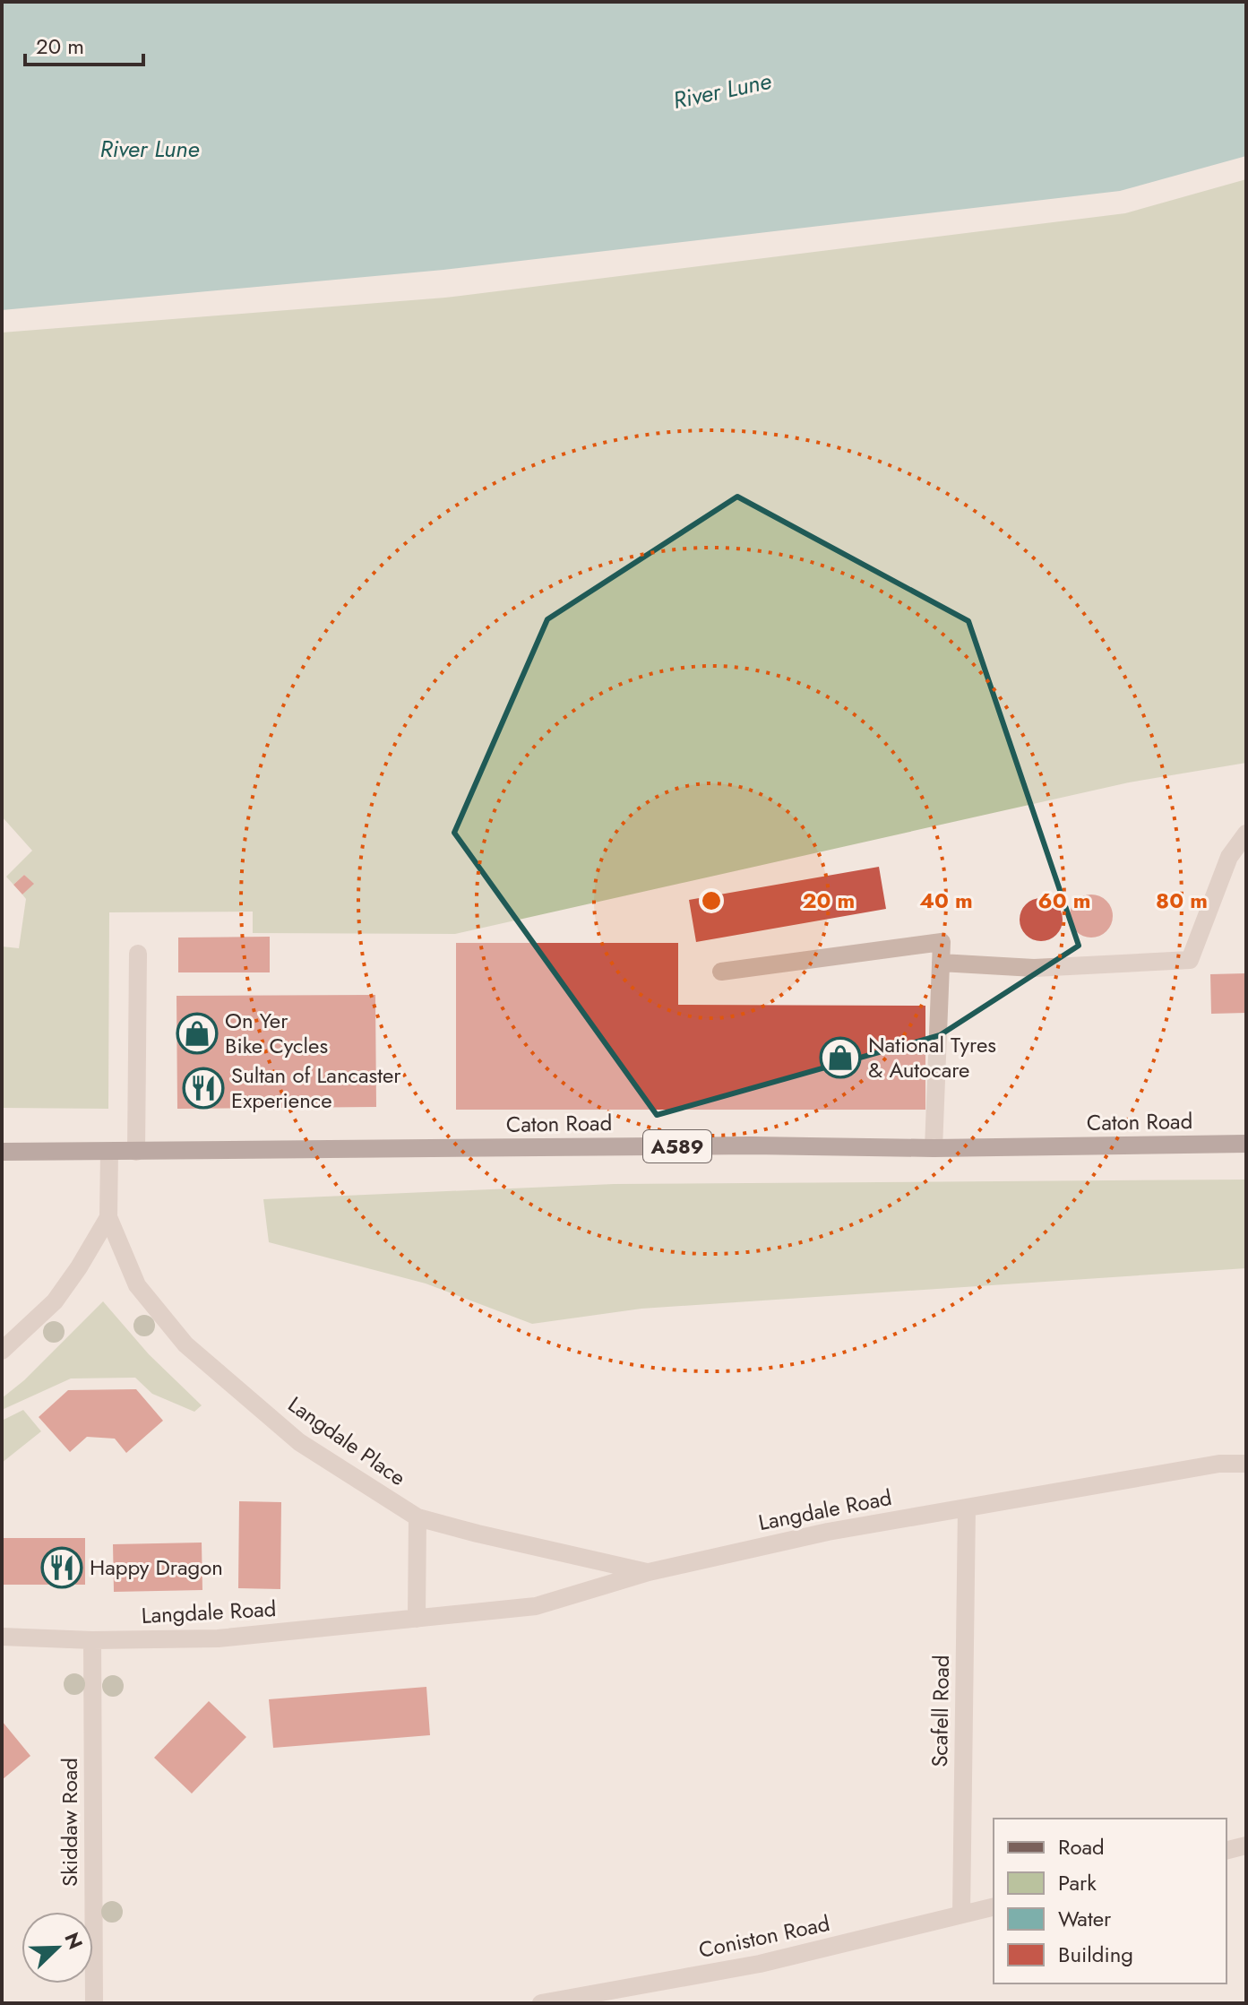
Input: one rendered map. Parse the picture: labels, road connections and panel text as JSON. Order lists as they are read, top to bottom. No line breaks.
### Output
{"streets":{"main road":["Caton Road","A589"],"street":["Langdale Place","Langdale Road","Scafell Road","Skiddaw Road","Coniston Road"]},"crossings":[["Caton Road","Langdale Place"],["Langdale Place","Langdale Road"],["Langdale Road","Scafell Road"],["Langdale Road","Skiddaw Road"],["Scafell Road","Coniston Road"]],"water":["River Lune"],"places":{"shop":["On Yer Bike Cycles","National Tyres & Autocare"],"restaurant":["Sultan of Lancaster Experience","Happy Dragon"]},"legend":["Road","Park","Water","Building"],"scale_bar":"20 m","north":"top right","rings":["20 m","40 m","60 m","80 m"]}
